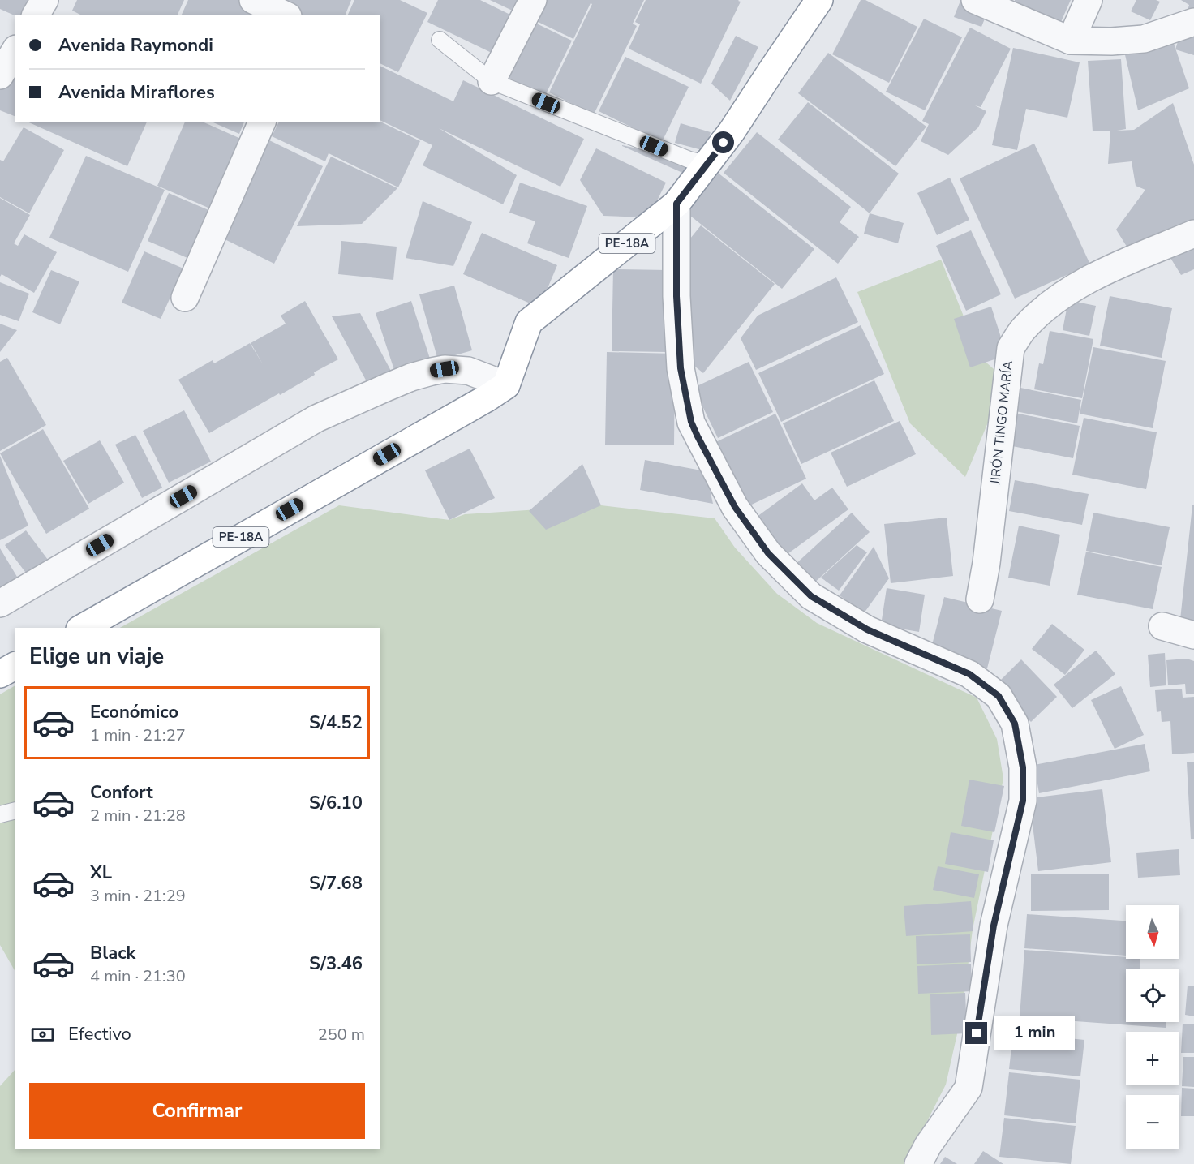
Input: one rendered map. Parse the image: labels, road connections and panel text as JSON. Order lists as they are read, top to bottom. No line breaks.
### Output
{"streets":{"highway":["PE-18A"],"street":["JIRÓN TINGO MARÍA"]},"north":"bottom","page":{"banner":["Avenida Raymondi","Avenida Miraflores"],"heading":"Elige un viaje","list":[{"name":"Económico","note":"1 min · 21:27","value":"S/4.52"},{"name":"Confort","note":"2 min · 21:28","value":"S/6.10"},{"name":"XL","note":"3 min · 21:29","value":"S/7.68"},{"name":"Black","note":"4 min · 21:30","value":"S/3.46"}],"map_buttons":["+","−"],"pay":["Efectivo","250 m"],"bubble":"1 min","buttons":"Confirmar"}}
